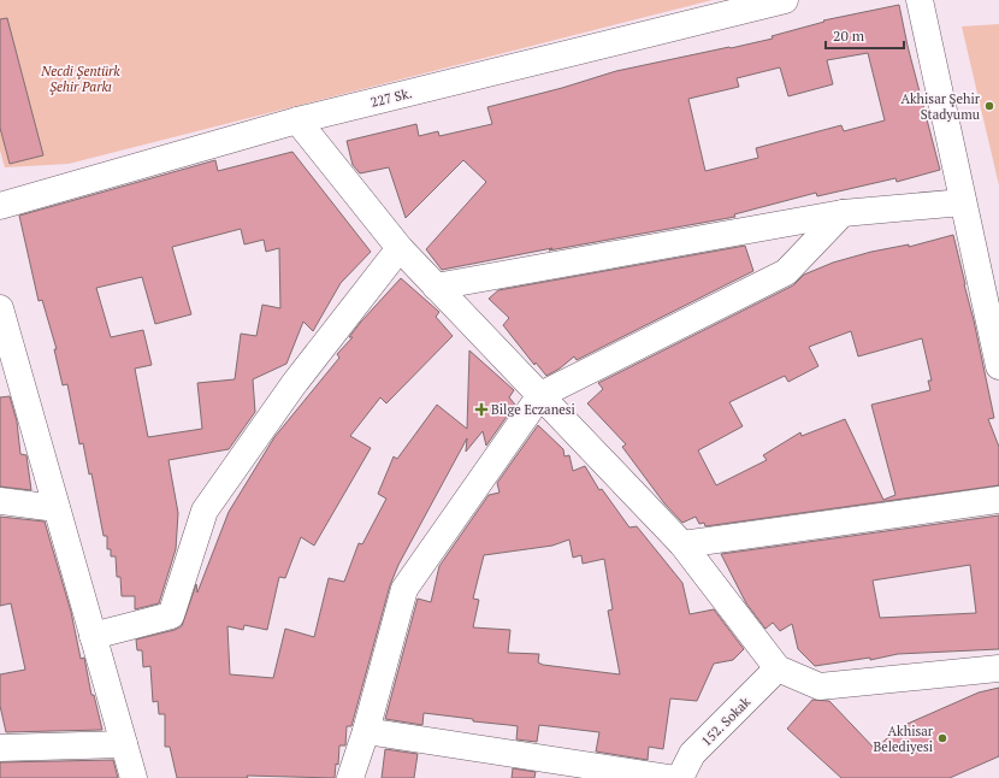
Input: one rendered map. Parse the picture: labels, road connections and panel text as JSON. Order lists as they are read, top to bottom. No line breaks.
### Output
{"streets":{"street":["227 Sk.","152. Sokak"]},"parks":["Necdi Şentürk Şehir Parkı"],"places":{"other":["Akhisar Şehir Stadyumu","Akhisar Belediyesi"],"health":["Bilge Eczanesi"]},"scale_bar":"20 m"}
